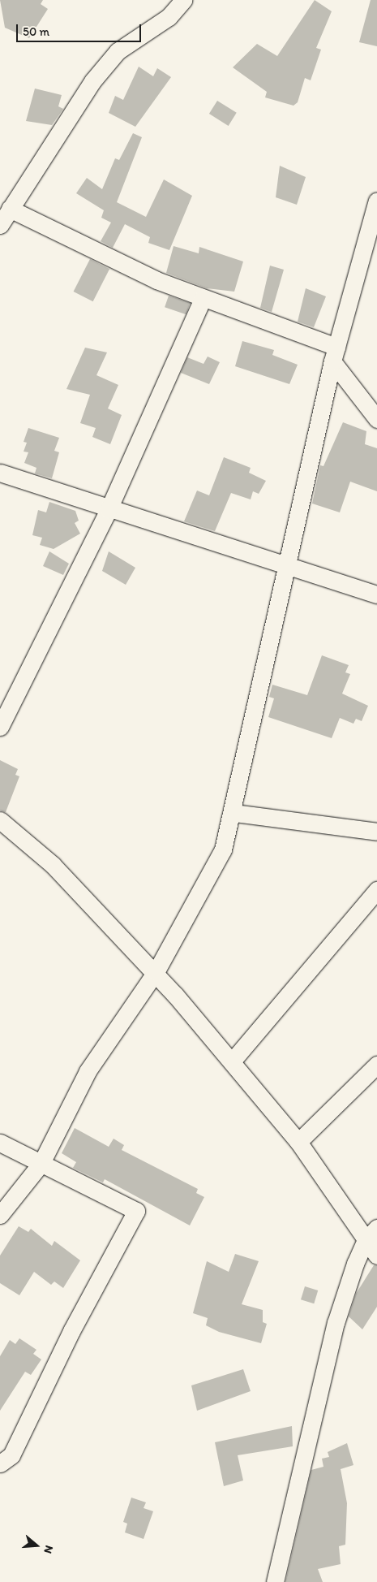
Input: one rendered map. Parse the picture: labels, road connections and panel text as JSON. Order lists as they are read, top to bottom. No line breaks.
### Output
{"scale_bar":"50 m","north":"right"}
